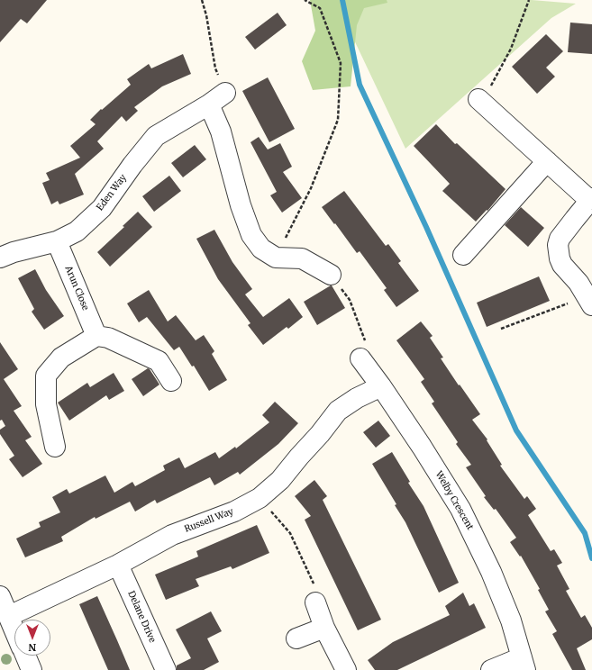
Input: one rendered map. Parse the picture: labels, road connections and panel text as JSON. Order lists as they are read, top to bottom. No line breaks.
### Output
{"streets":{"street":["Eden Way","Arun Close","Welby Crescent","Russell Way","Delane Drive"]},"crossings":[["Eden Way","Arun Close"],["Welby Crescent","Russell Way"],["Russell Way","Delane Drive"]],"north":"bottom"}
